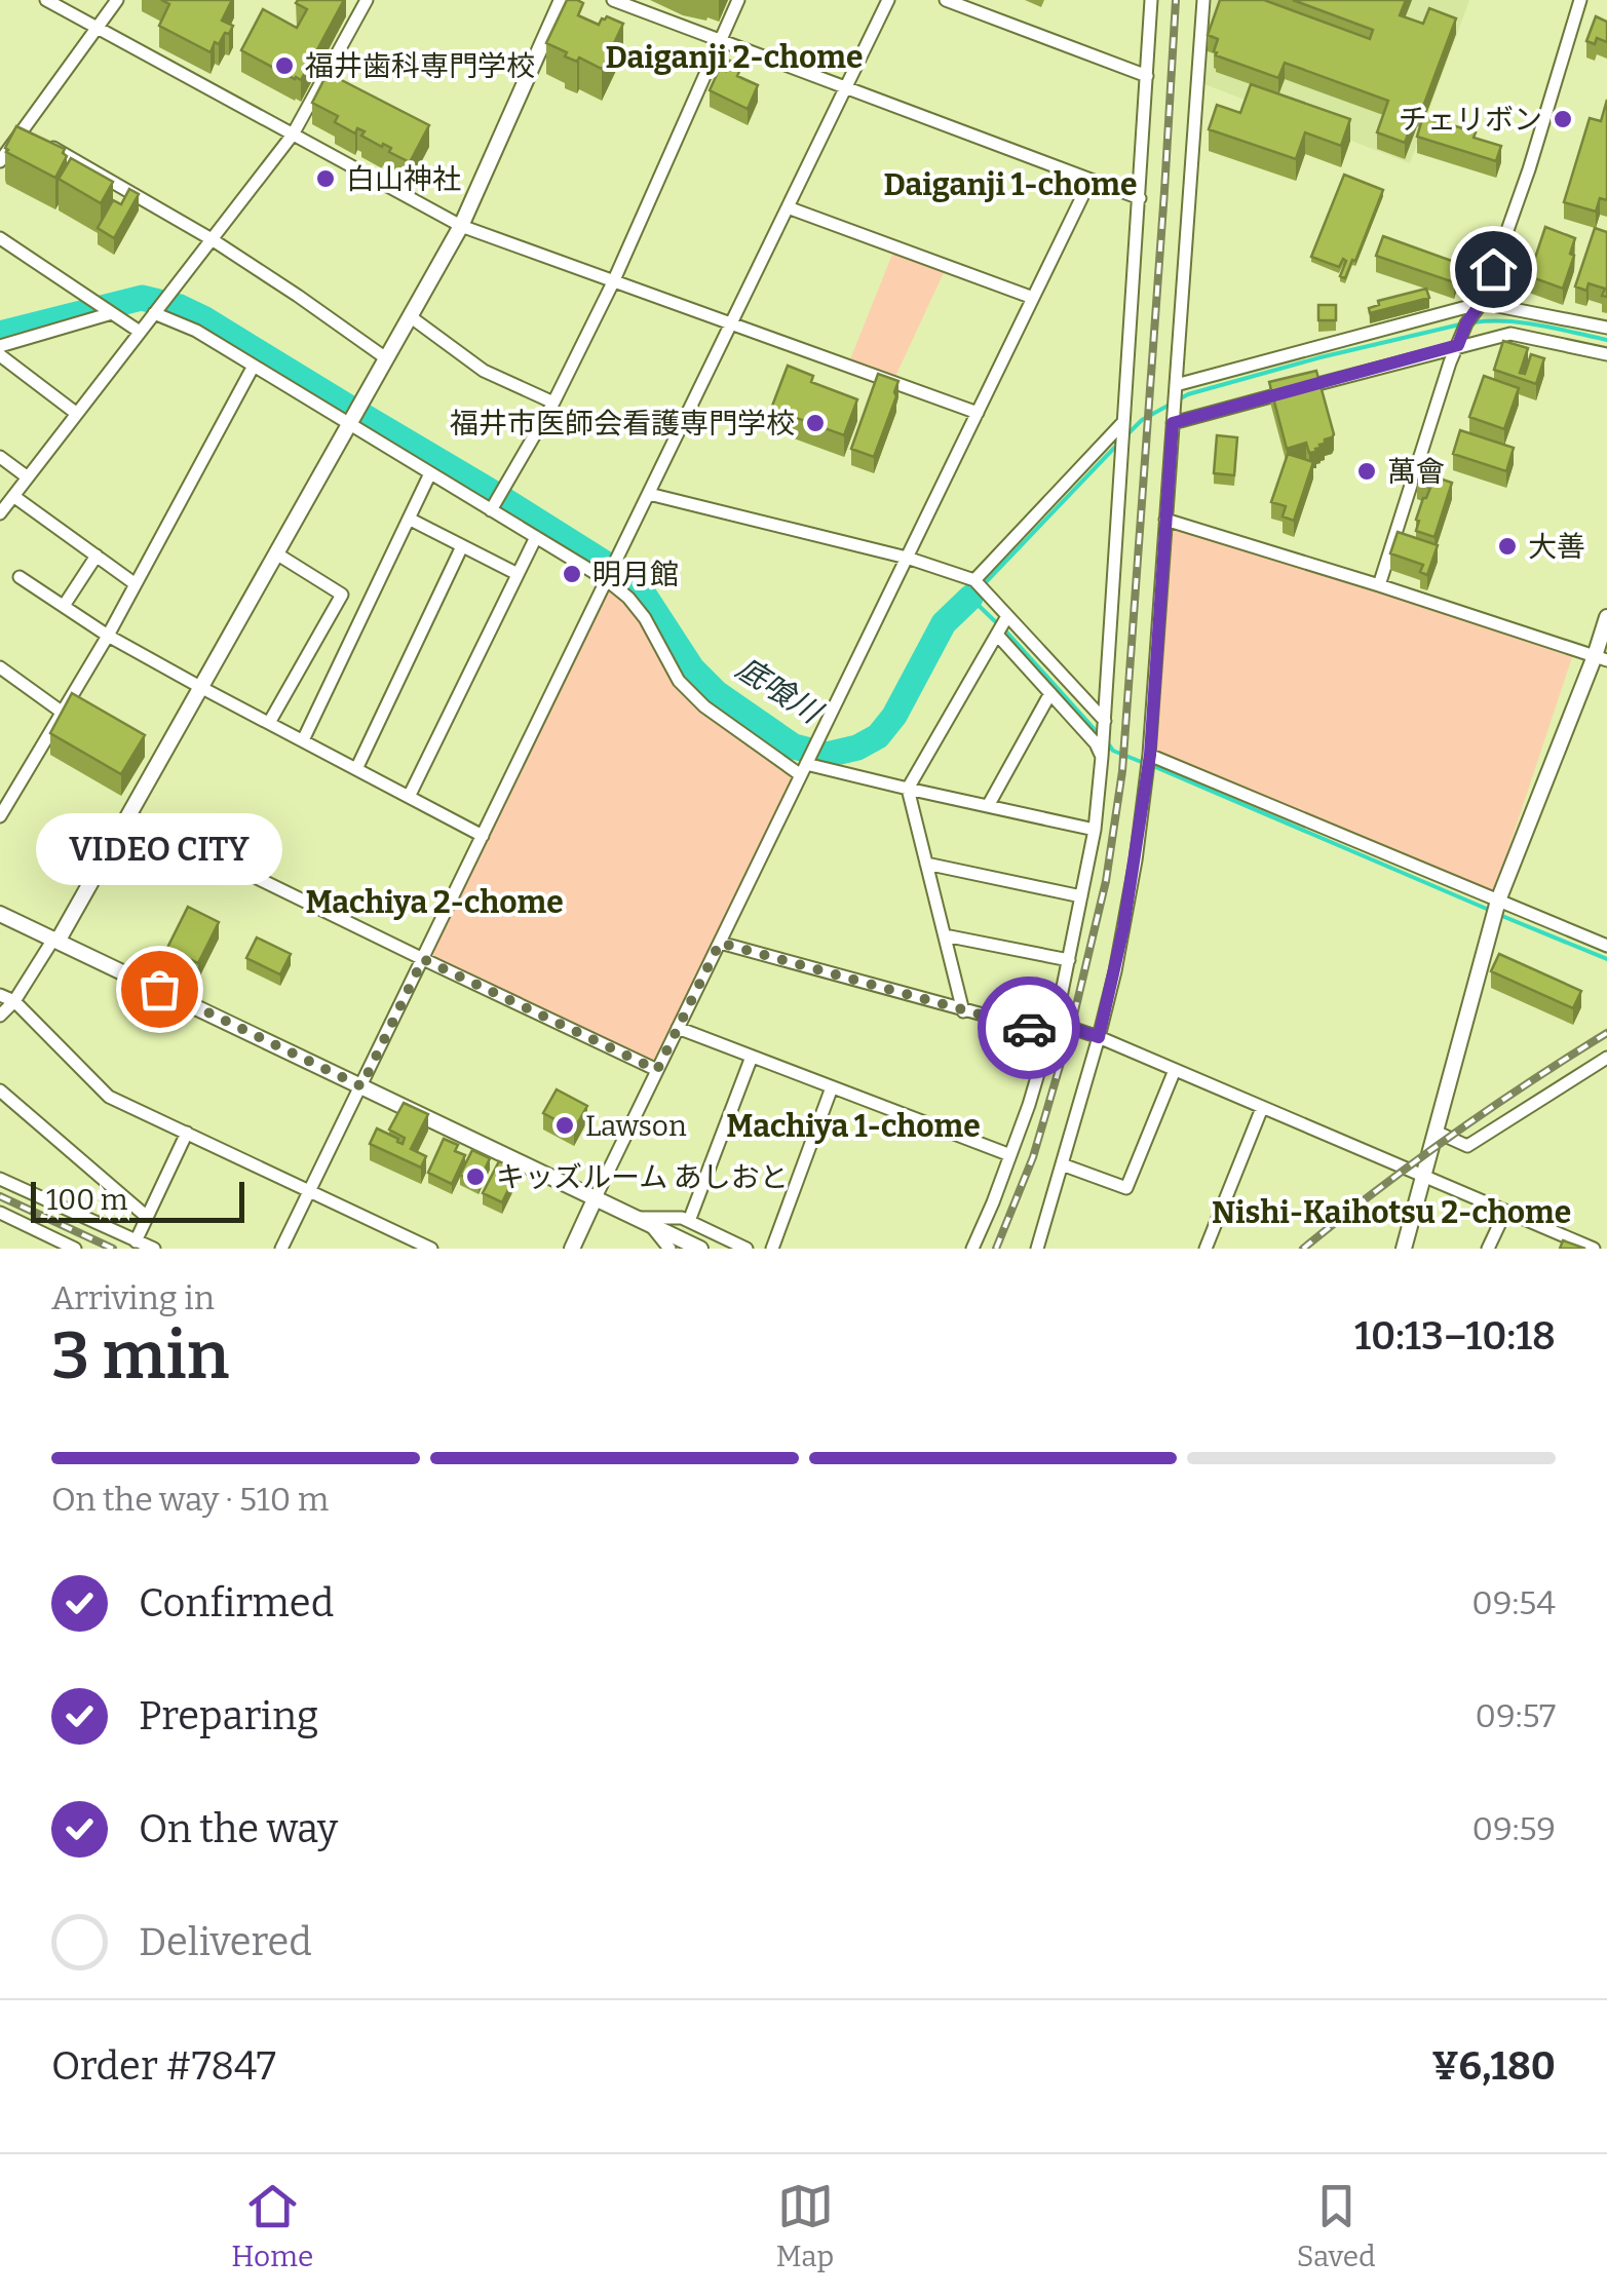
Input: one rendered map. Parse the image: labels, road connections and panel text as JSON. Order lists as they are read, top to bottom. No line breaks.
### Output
{"districts":["Daiganji 2-chome","Daiganji 1-chome","Machiya 2-chome","Machiya 1-chome","Nishi-Kaihotsu 2-chome"],"water":["底喰川"],"places":["福井歯科専門学校","チェリボン","白山神社","福井市医師会看護専門学校","萬會","大善","明月館","VIDEO CITY","Lawson","キッズルーム あしおと"],"scale_bar":"100 m","page":{"bubble":"VIDEO CITY","scale":"100 m","heading":["3 min","Arriving in","10:13–10:18"],"panel":["Order #7847","¥6,180"],"bar":"On the way · 510 m","list":[["Confirmed","09:54"],["Preparing","09:57"],["On the way","09:59"],"Delivered"],"tabs":["Home","Map","Saved"]}}
